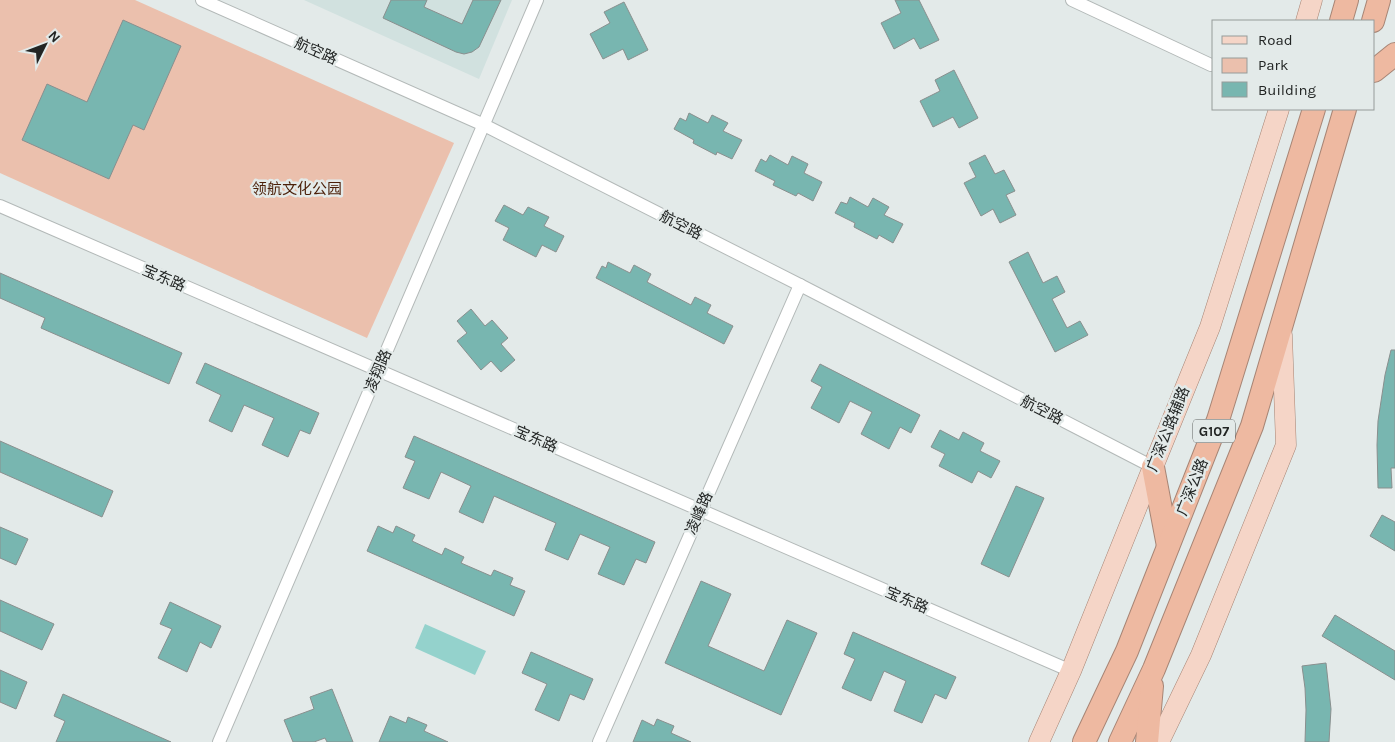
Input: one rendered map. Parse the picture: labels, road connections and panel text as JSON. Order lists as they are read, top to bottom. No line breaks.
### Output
{"streets":{"highway":["G107","广深公路"],"main road":["广深公路辅路"],"street":["航空路","宝东路","凌翔路","凌峰路"]},"crossings":[["航空路","凌翔路"],["航空路","广深公路辅路"],["航空路","凌峰路"],["宝东路","凌翔路"],["宝东路","广深公路辅路"],["宝东路","凌峰路"]],"parks":["领航文化公园"],"legend":["Road","Park","Building"],"north":"top right"}
